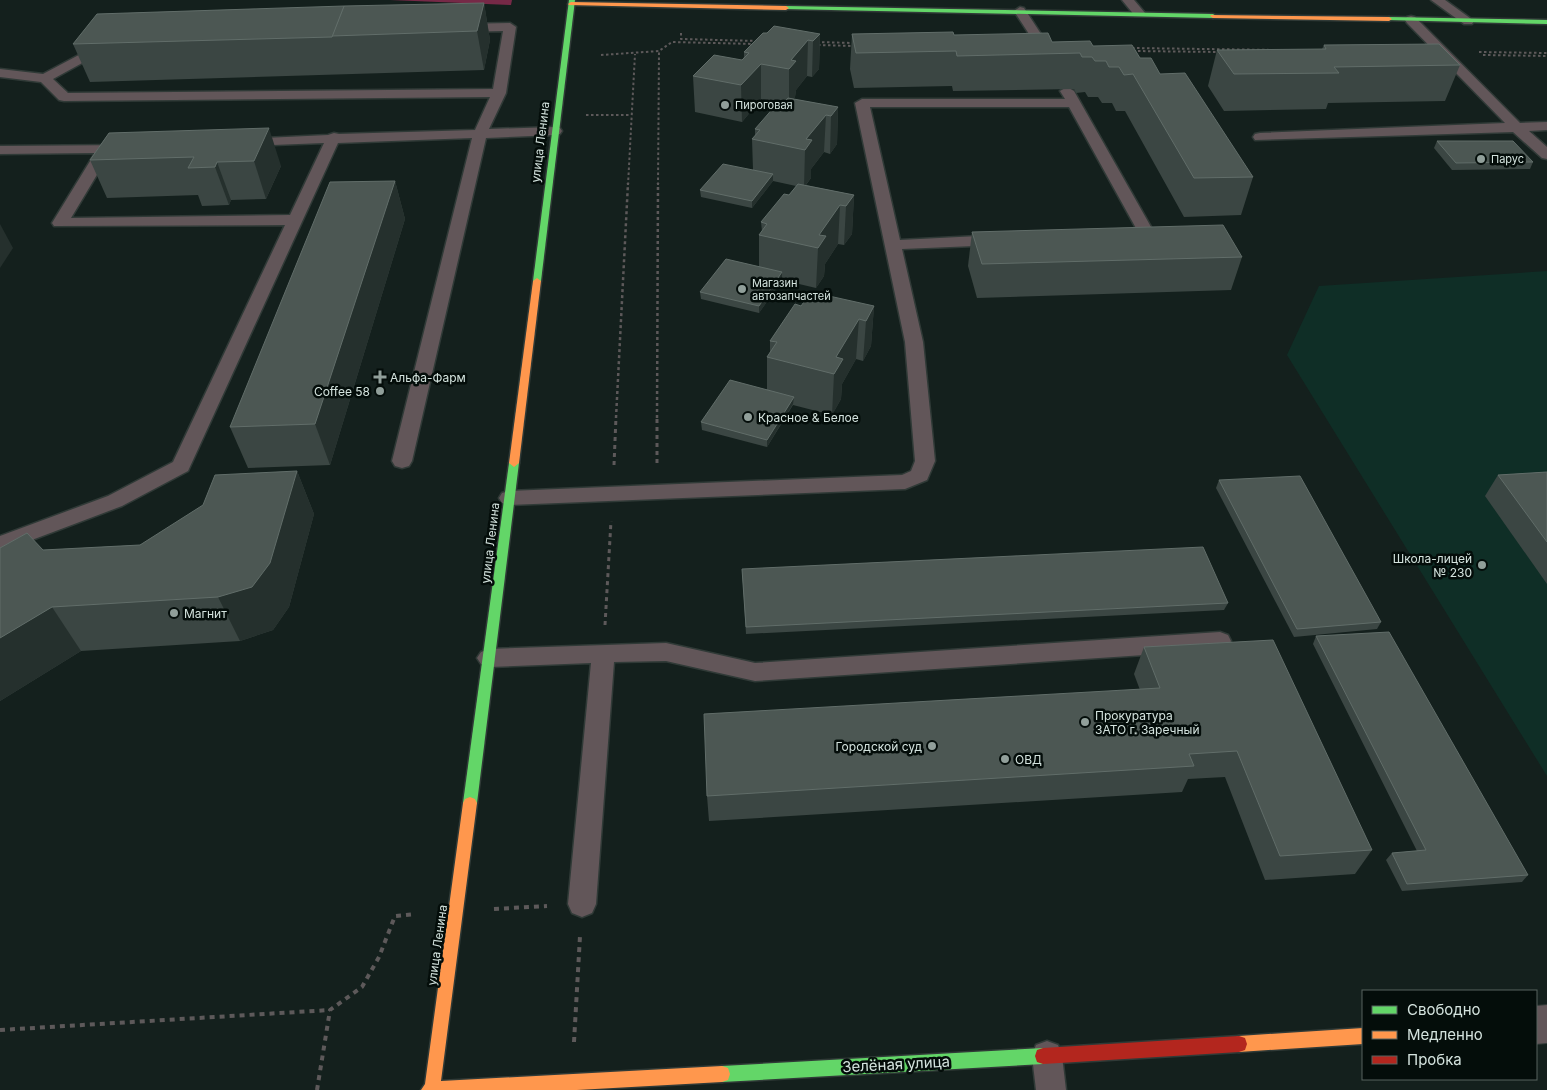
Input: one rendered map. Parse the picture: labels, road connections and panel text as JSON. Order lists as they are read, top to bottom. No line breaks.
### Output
{"streets":{"main road":["улица Ленина","Зелёная улица"]},"crossings":[["улица Ленина","Зелёная улица"]],"places":{"other":["Пироговая","Парус","Магазин автозапчастей","Coffee 58","Красное & Белое","Школа-лицей № 230","Магнит","Прокуратура ЗАТО г. Заречный","Городской суд","ОВД"],"health":["Альфа-Фарм"]},"legend":["Свободно","Медленно","Пробка"]}
